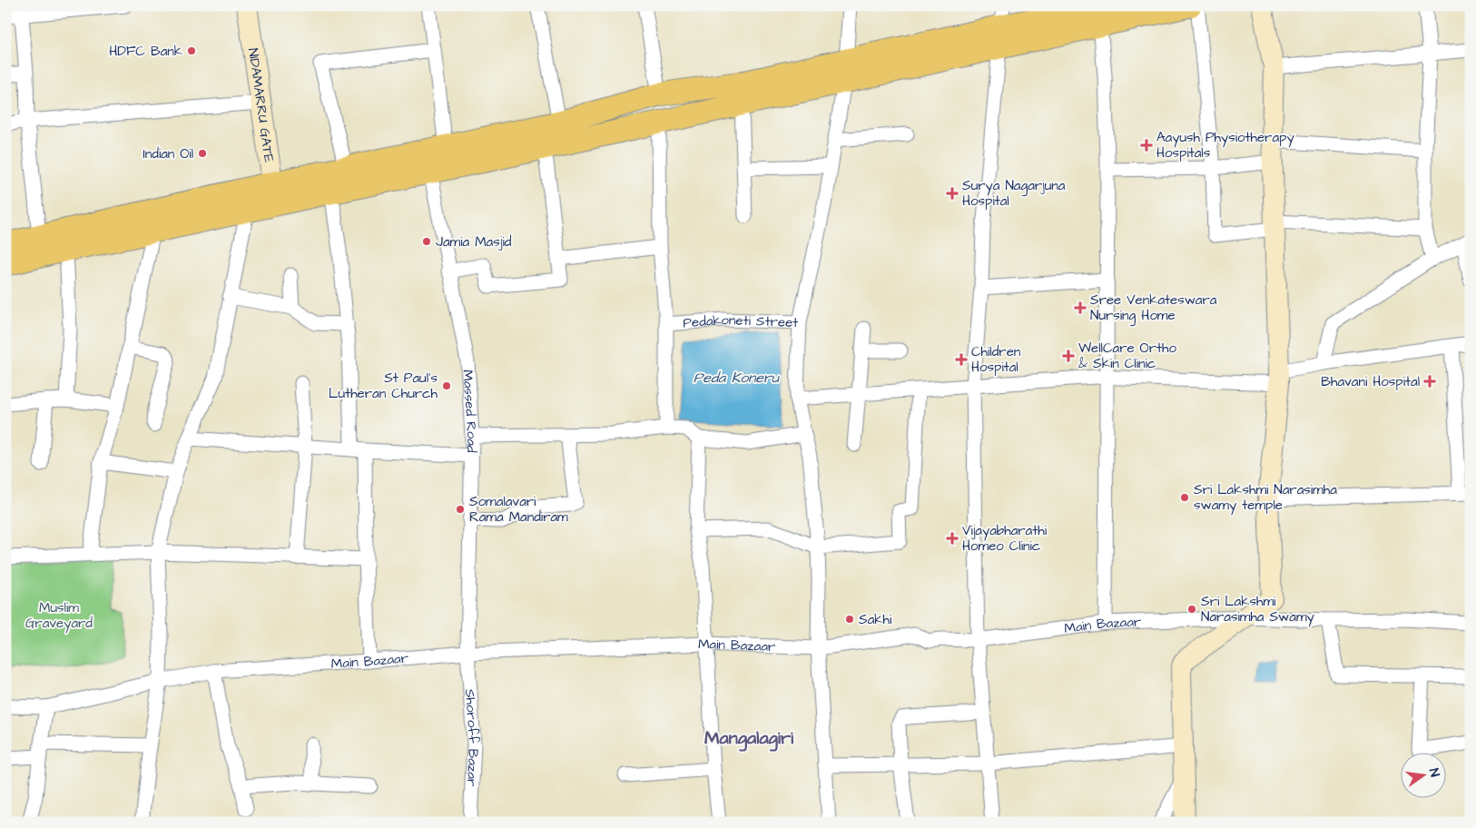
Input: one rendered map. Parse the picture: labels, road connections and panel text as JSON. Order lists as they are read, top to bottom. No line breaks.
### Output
{"streets":{"street":["NIDAMARRU GATE","Pedakoneti Street","Massed Road","Main Bazaar","Shoroff Bazar"]},"crossings":[["Massed Road","Main Bazaar"],["Massed Road","Shoroff Bazar"],["Main Bazaar","Shoroff Bazar"]],"districts":["Mangalagiri"],"water":["Peda Koneru"],"parks":["Muslim Graveyard"],"places":{"other":["HDFC Bank","Indian Oil","Jamia Masjid","St Paul's Lutheran Church","Sri Lakshmi Narasimha swamy temple","Somalavari Rama Mandiram","Sri Lakshmi Narasimha Swamy","Sakhi"],"health":["Aayush Physiotherapy Hospitals","Surya Nagarjuna Hospital","Sree Venkateswara Nursing Home","WellCare Ortho & Skin Clinic","Children Hospital","Bhavani Hospital","Vijayabharathi Homeo Clinic"]},"north":"right"}
